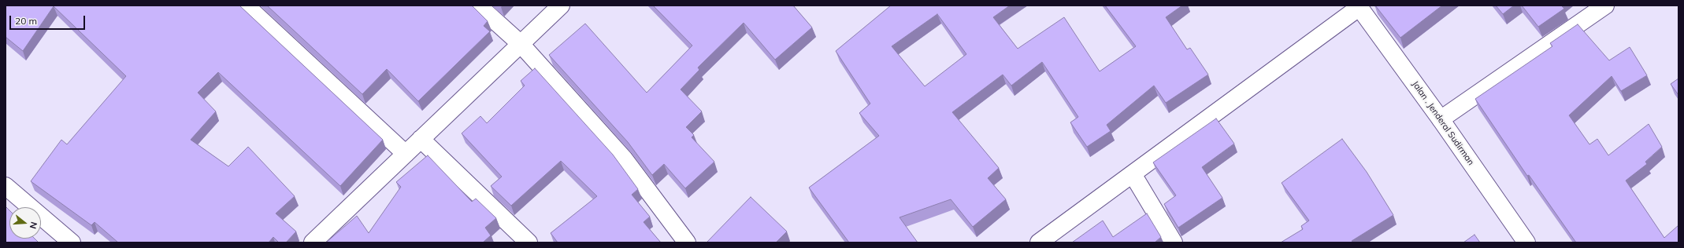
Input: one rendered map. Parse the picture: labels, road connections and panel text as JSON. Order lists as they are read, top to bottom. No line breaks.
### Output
{"streets":{"street":["Jalan . Jenderal Sudirman"]},"scale_bar":"20 m","north":"right"}
